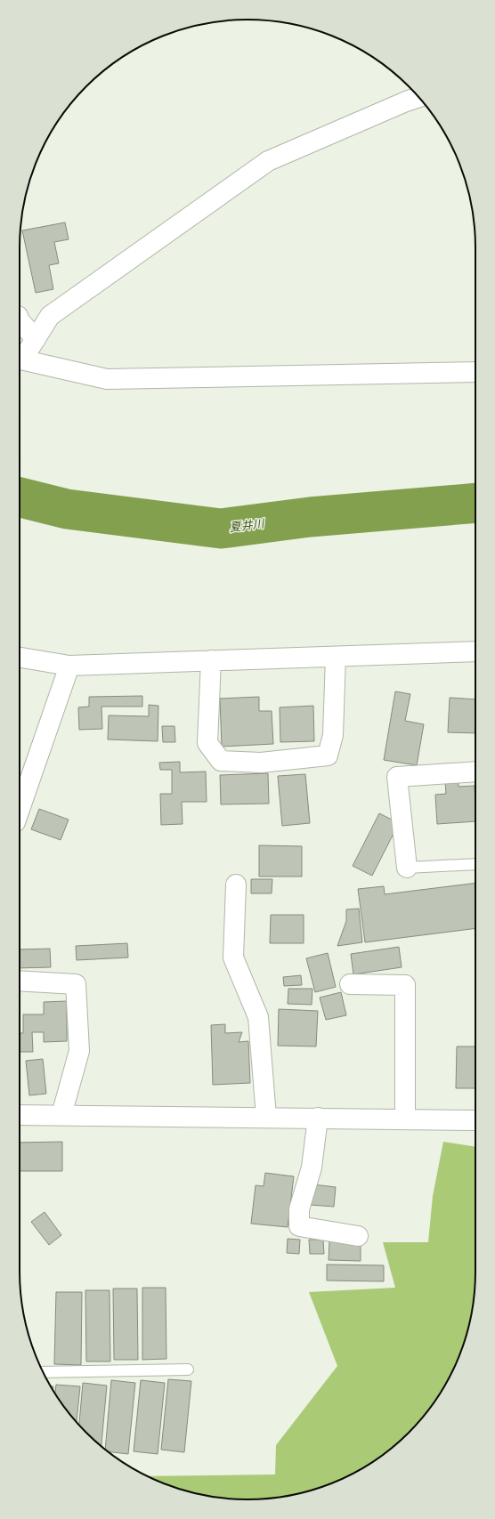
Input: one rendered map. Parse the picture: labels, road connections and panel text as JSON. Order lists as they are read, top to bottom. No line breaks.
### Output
{"water":["夏井川"]}
